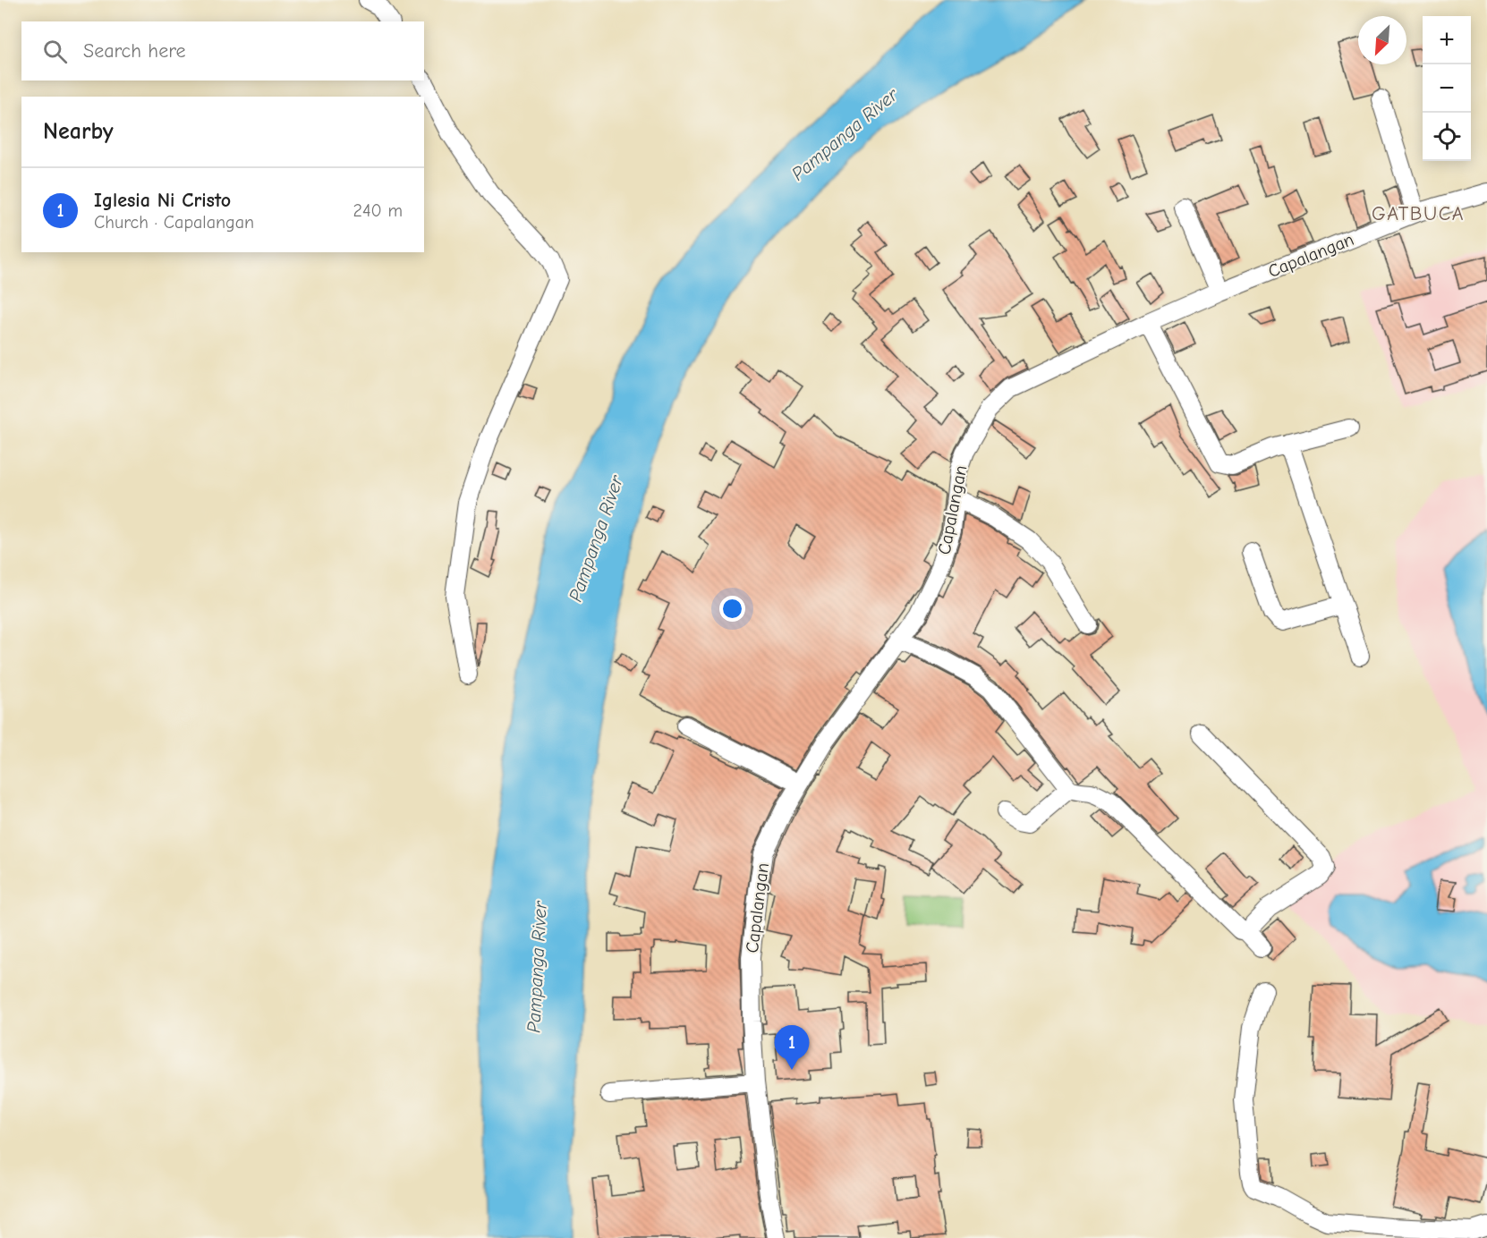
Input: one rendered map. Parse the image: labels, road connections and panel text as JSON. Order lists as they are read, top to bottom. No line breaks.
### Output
{"streets":{"street":["Capalangan"]},"districts":["GATBUCA"],"water":["Pampanga River"],"north":"bottom left","page":{"map_buttons":["+","−"],"search":"Search here","heading":"Nearby","list":[{"mark":"1","name":"Iglesia Ni Cristo","note":"Church · Capalangan","value":"240 m"}],"pins":"1"}}
